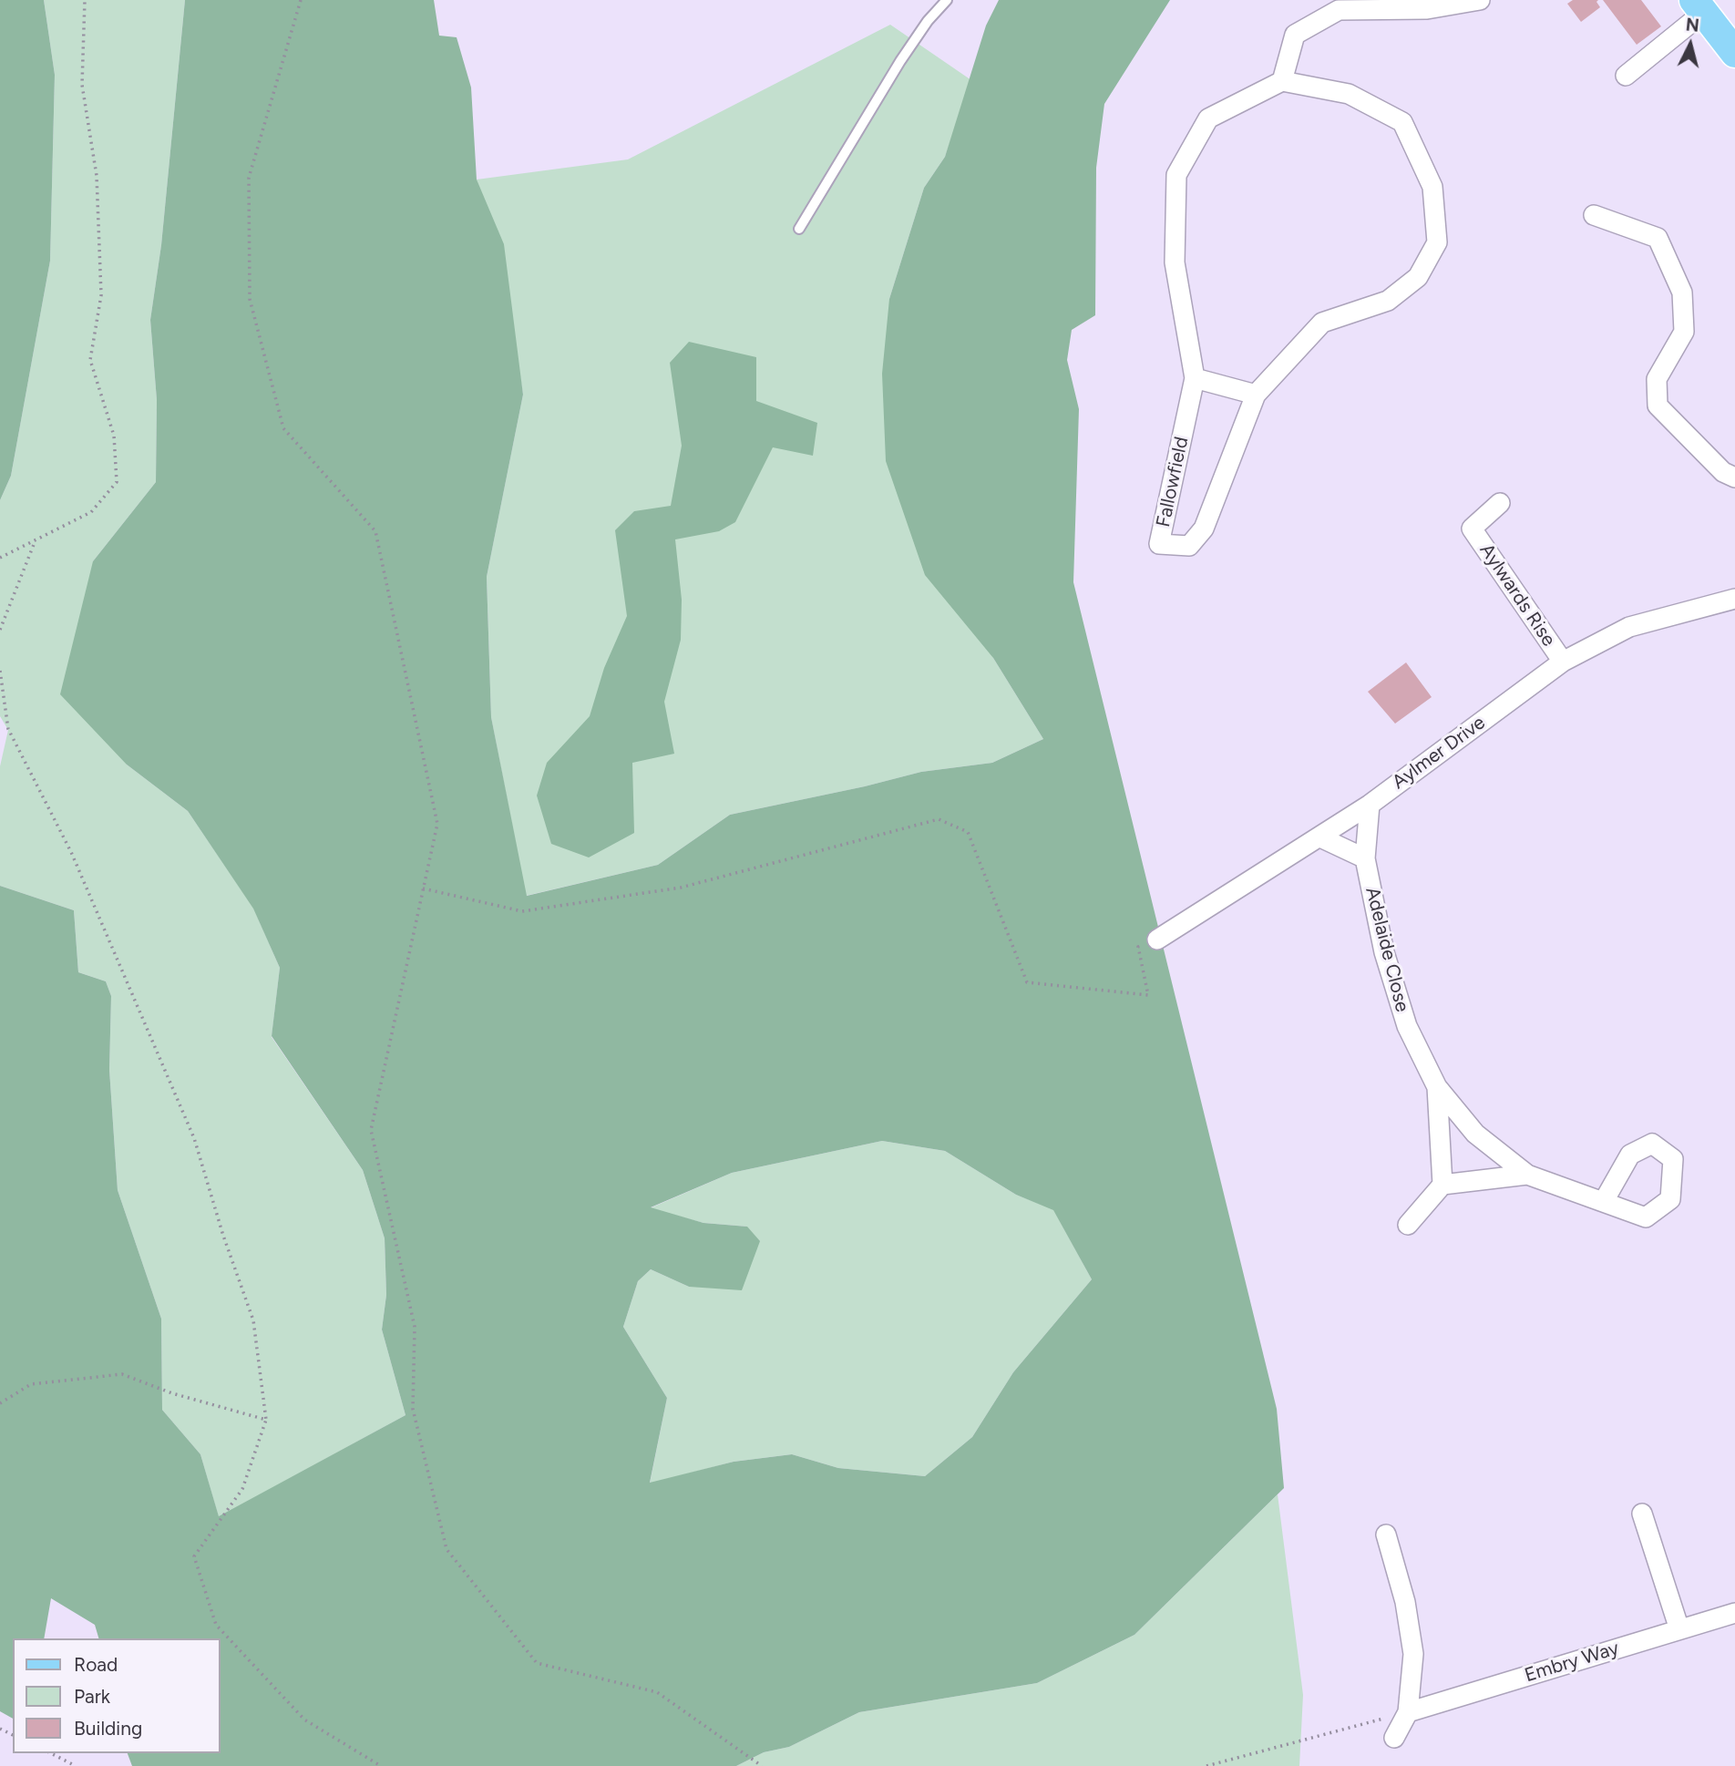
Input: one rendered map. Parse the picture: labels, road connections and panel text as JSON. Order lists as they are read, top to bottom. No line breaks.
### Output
{"streets":{"street":["Fallowfield","Aylwards Rise","Aylmer Drive","Adelaide Close","Embry Way"]},"crossings":[["Aylwards Rise","Aylmer Drive"],["Aylmer Drive","Adelaide Close"]],"legend":["Road","Park","Building"],"north":"top"}
